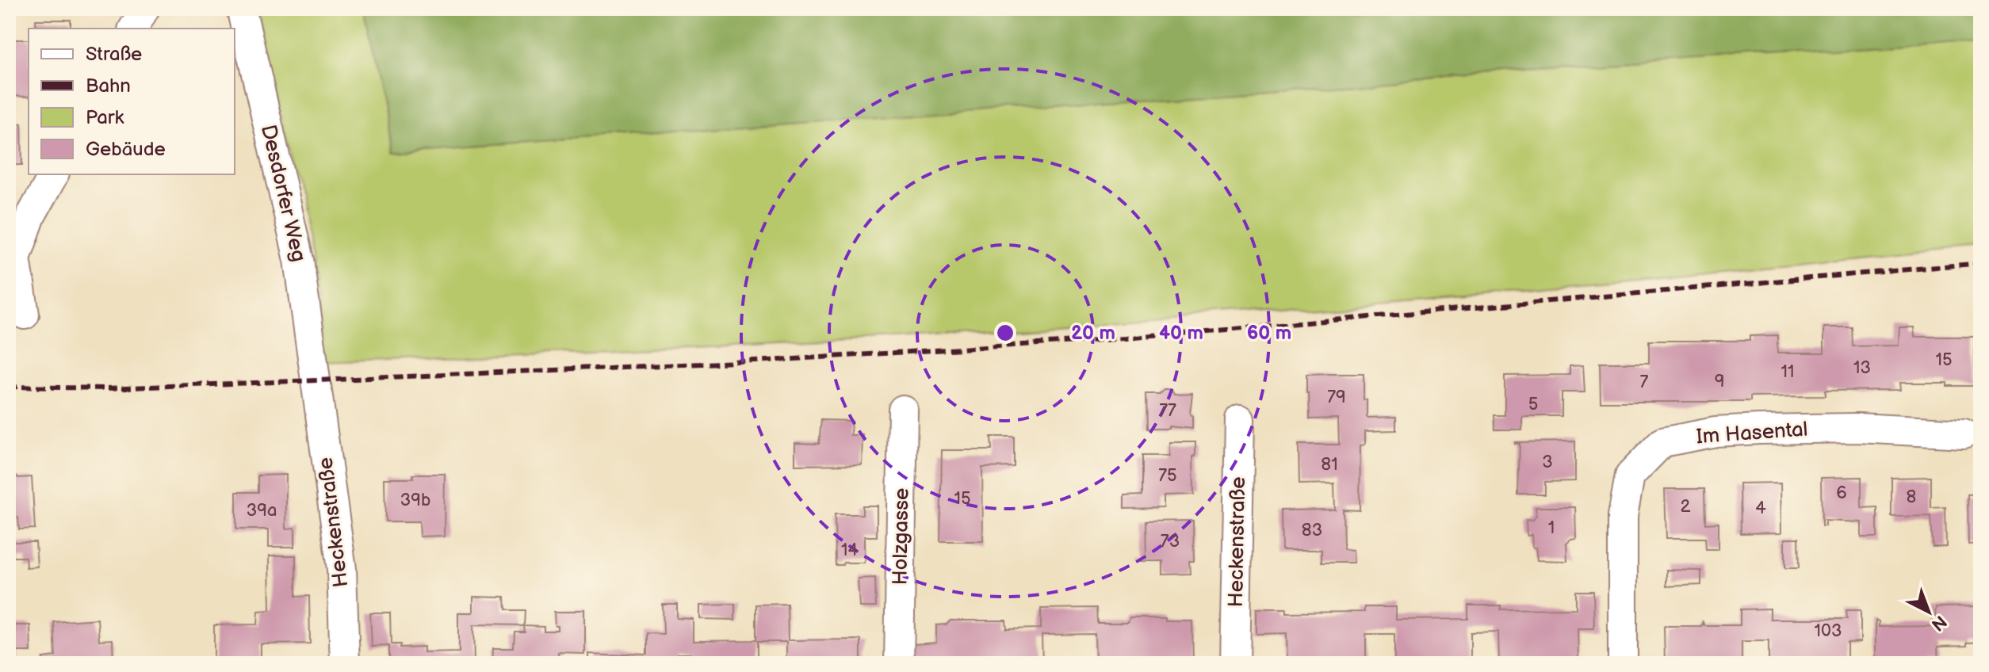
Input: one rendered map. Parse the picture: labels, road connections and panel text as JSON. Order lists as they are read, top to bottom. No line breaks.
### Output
{"streets":{"street":["Desdorfer Weg","Im Hasental","Heckenstraße","Holzgasse"]},"crossings":[["Desdorfer Weg","Heckenstraße"]],"house_numbers":["15","13","11","9","7","79","5","77","3","81","75","6","8","15","39b","2","4","39a","1","83","73","14","103"],"legend":["Straße","Bahn","Park","Gebäude"],"north":"bottom right","rings":["20 m","40 m","60 m"]}
